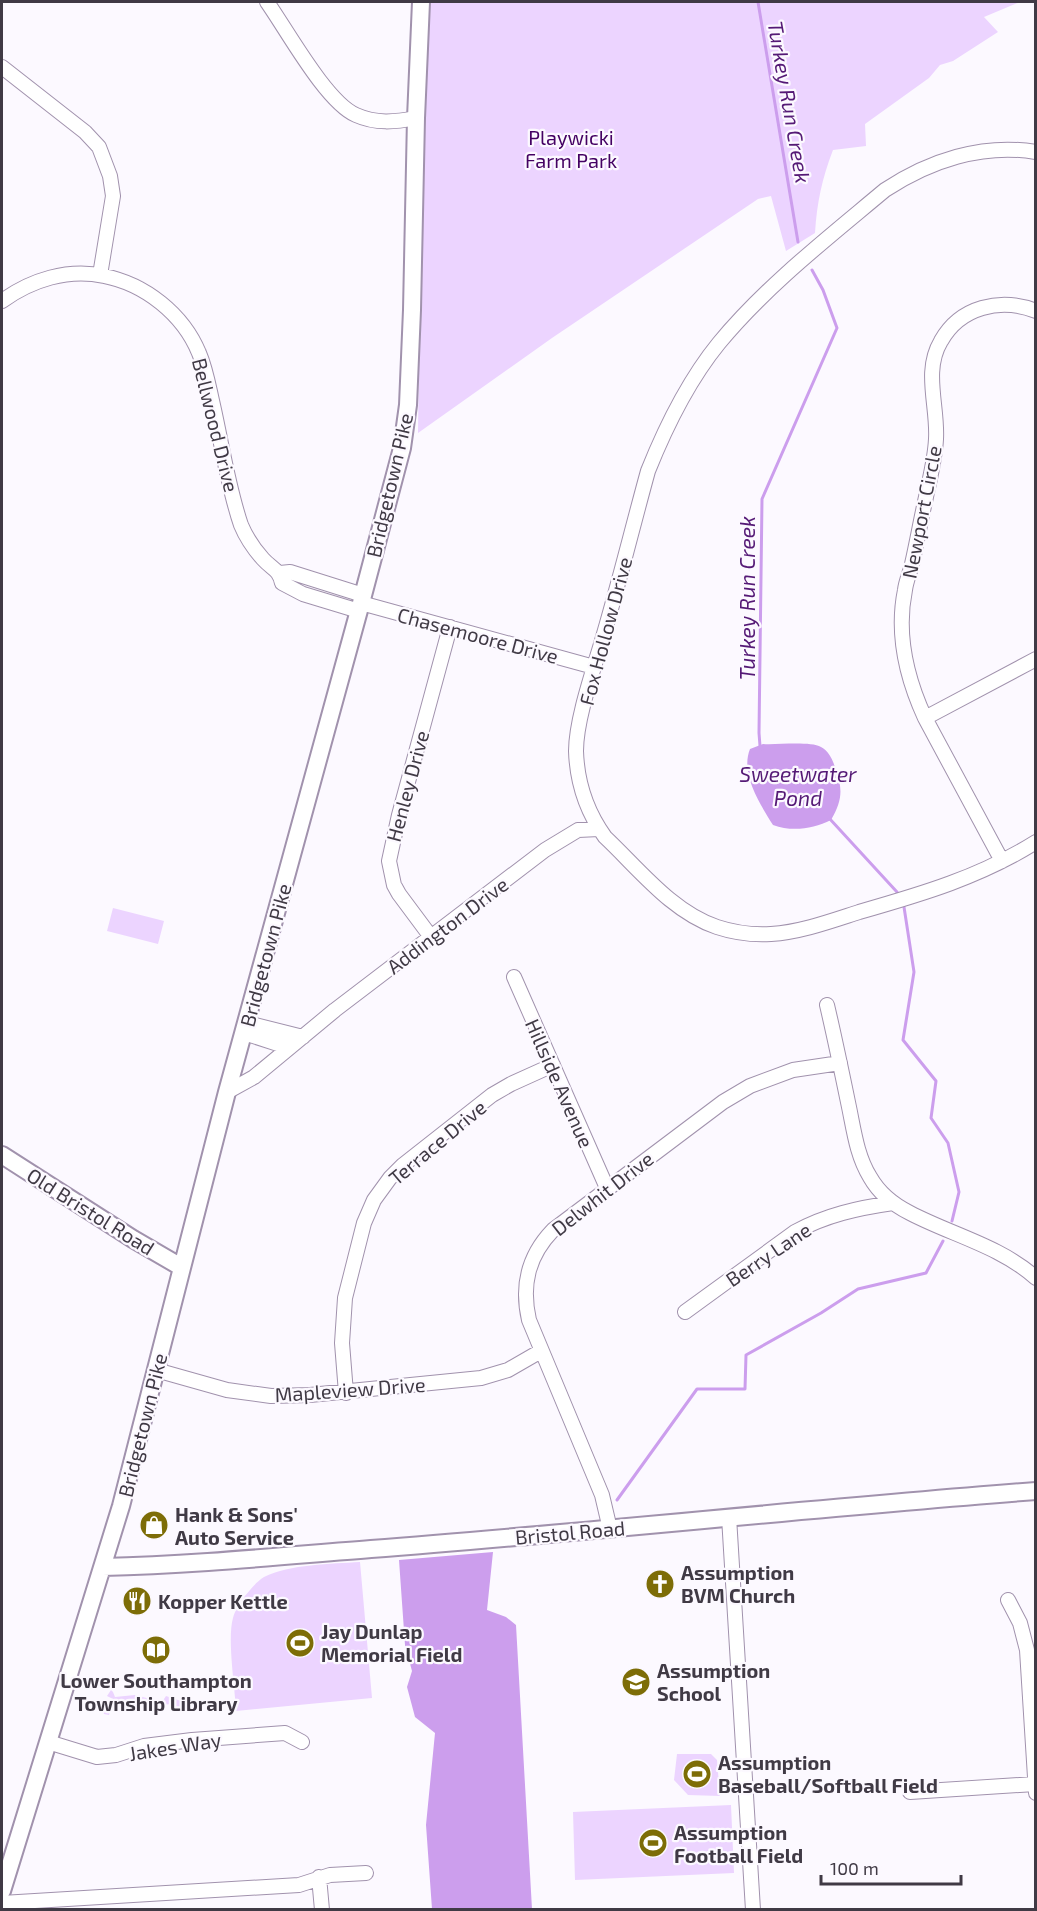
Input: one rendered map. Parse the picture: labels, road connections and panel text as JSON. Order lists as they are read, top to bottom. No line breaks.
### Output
{"streets":{"main road":["Bridgetown Pike","Old Bristol Road","Bristol Road"],"street":["Bellwood Drive","Newport Circle","Fox Hollow Drive","Chasemoore Drive","Henley Drive","Addington Drive","Hillside Avenue","Terrace Drive","Delwhit Drive","Berry Lane","Mapleview Drive","Jakes Way"]},"crossings":[["Bellwood Drive","Bridgetown Pike"],["Bellwood Drive","Chasemoore Drive"],["Bridgetown Pike","Chasemoore Drive"],["Bridgetown Pike","Addington Drive"],["Bridgetown Pike","Old Bristol Road"],["Bridgetown Pike","Mapleview Drive"],["Bridgetown Pike","Bristol Road"],["Bridgetown Pike","Jakes Way"],["Newport Circle","Fox Hollow Drive"],["Fox Hollow Drive","Chasemoore Drive"],["Fox Hollow Drive","Addington Drive"],["Chasemoore Drive","Henley Drive"],["Henley Drive","Addington Drive"],["Hillside Avenue","Terrace Drive"],["Hillside Avenue","Delwhit Drive"],["Terrace Drive","Mapleview Drive"],["Delwhit Drive","Mapleview Drive"],["Delwhit Drive","Bristol Road"]],"water":["Turkey Run Creek","Sweetwater Pond"],"parks":["Playwicki Farm Park"],"places":{"shop":["Hank & Sons' Auto Service"],"church":["Assumption BVM Church"],"restaurant":["Kopper Kettle"],"sports":["Jay Dunlap Memorial Field","Assumption Baseball/Softball Field","Assumption Football Field"],"library":["Lower Southampton Township Library"],"school or university":["Assumption School"]},"scale_bar":"100 m"}
